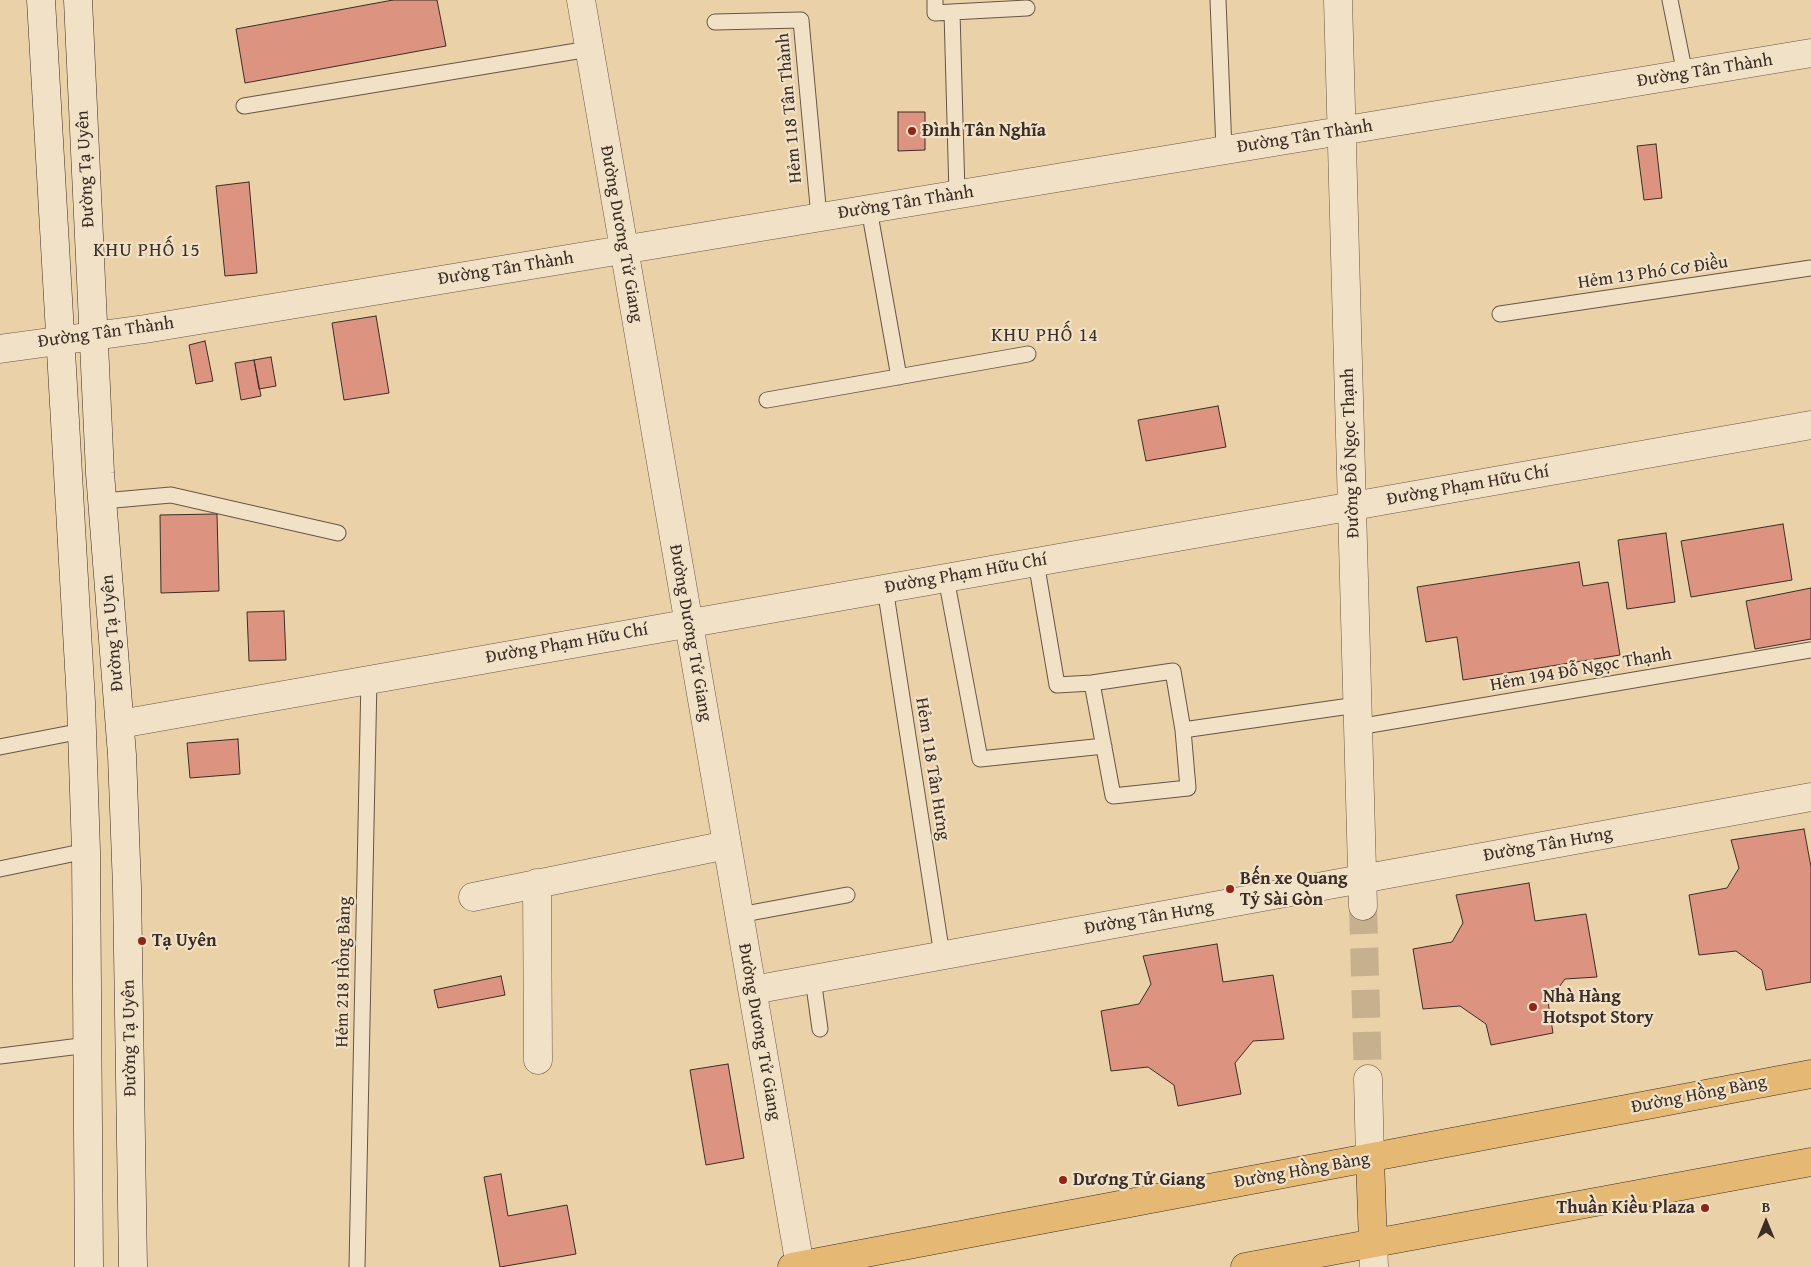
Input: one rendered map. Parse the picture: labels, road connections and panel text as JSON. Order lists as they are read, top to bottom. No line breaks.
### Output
{"streets":{"main road":["Đường Hồng Bàng"],"street":["Đường Tân Thành","Đường Tạ Uyên","Đường Dương Tử Giang","Đường Đỗ Ngọc Thạnh","Đường Phạm Hữu Chí","Đường Tân Hưng"],"lane":["Hẻm 118 Tân Thành","Hẻm 13 Phó Cơ Điều","Hẻm 194 Đỗ Ngọc Thạnh","Hẻm 118 Tân Hưng","Hẻm 218 Hồng Bàng"]},"crossings":[["Đường Tân Thành","Hẻm 118 Tân Thành"],["Đường Tân Thành","Đường Tạ Uyên"],["Đường Tân Thành","Đường Dương Tử Giang"],["Đường Tân Thành","Đường Đỗ Ngọc Thạnh"],["Đường Tạ Uyên","Đường Phạm Hữu Chí"],["Đường Dương Tử Giang","Đường Phạm Hữu Chí"],["Đường Dương Tử Giang","Đường Tân Hưng"],["Đường Dương Tử Giang","Đường Hồng Bàng"],["Đường Đỗ Ngọc Thạnh","Đường Phạm Hữu Chí"],["Đường Đỗ Ngọc Thạnh","Hẻm 194 Đỗ Ngọc Thạnh"],["Đường Đỗ Ngọc Thạnh","Đường Tân Hưng"],["Đường Phạm Hữu Chí","Hẻm 118 Tân Hưng"],["Đường Phạm Hữu Chí","Hẻm 218 Hồng Bàng"],["Hẻm 118 Tân Hưng","Đường Tân Hưng"]],"districts":["KHU PHỐ 15","KHU PHỐ 14"],"places":["Đình Tân Nghĩa","Bến xe Quang Tỷ Sài Gòn","Tạ Uyên","Nhà Hàng Hotspot Story","Dương Tử Giang","Thuần Kiều Plaza"],"north":"top"}
